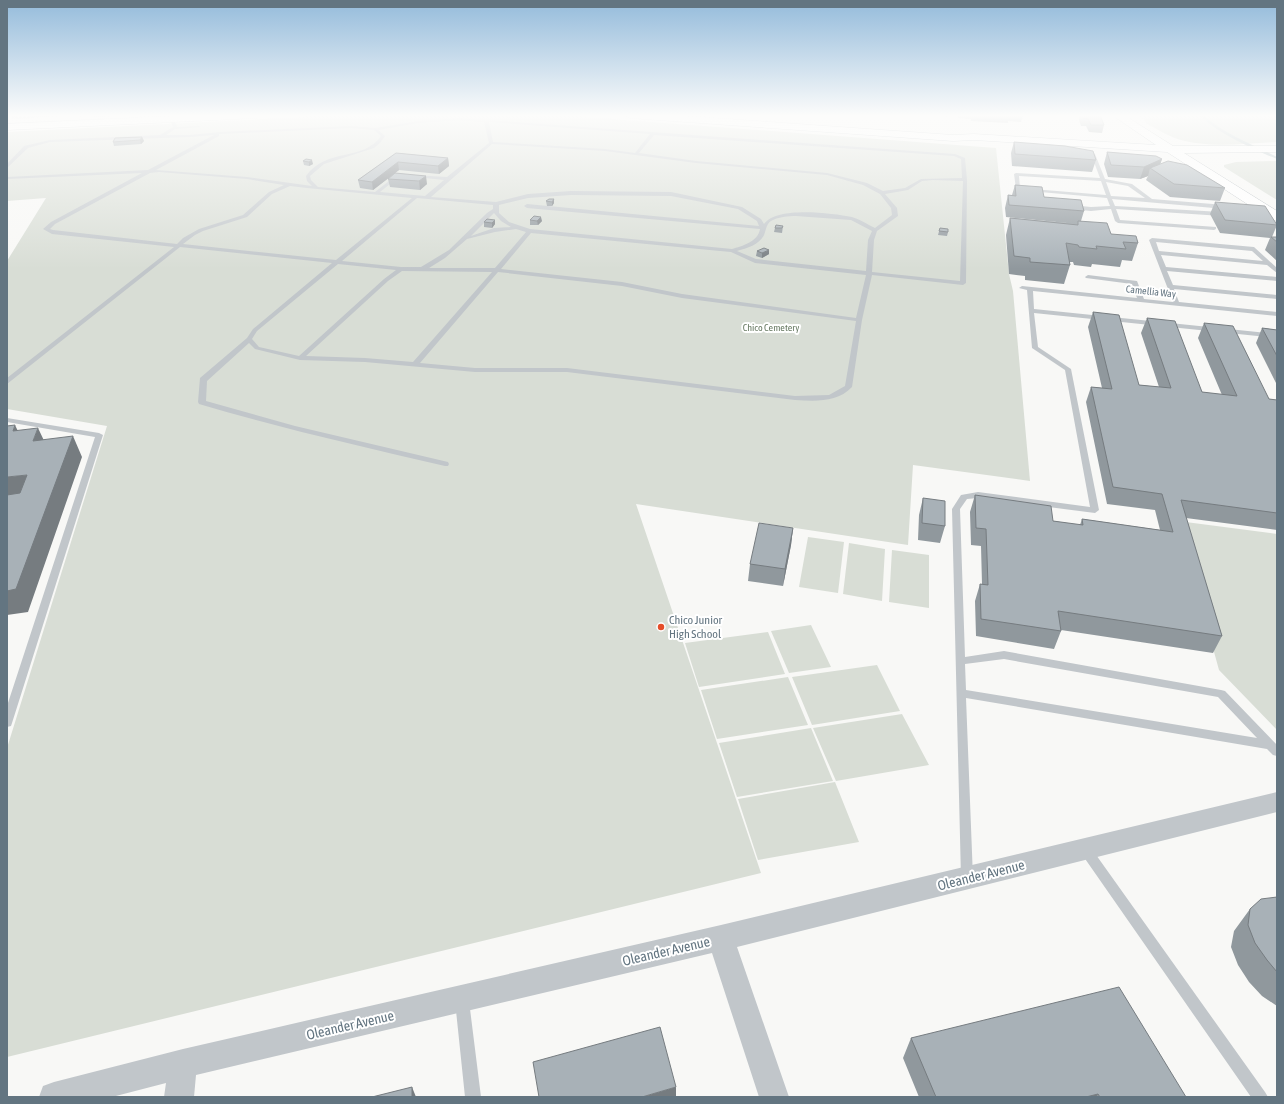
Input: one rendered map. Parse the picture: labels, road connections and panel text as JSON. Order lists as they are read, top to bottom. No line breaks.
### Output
{"streets":{"street":["Oleander Avenue"],"lane":["Camellia Way"]},"parks":["Chico Cemetery"],"places":["Chico Junior High School"]}
